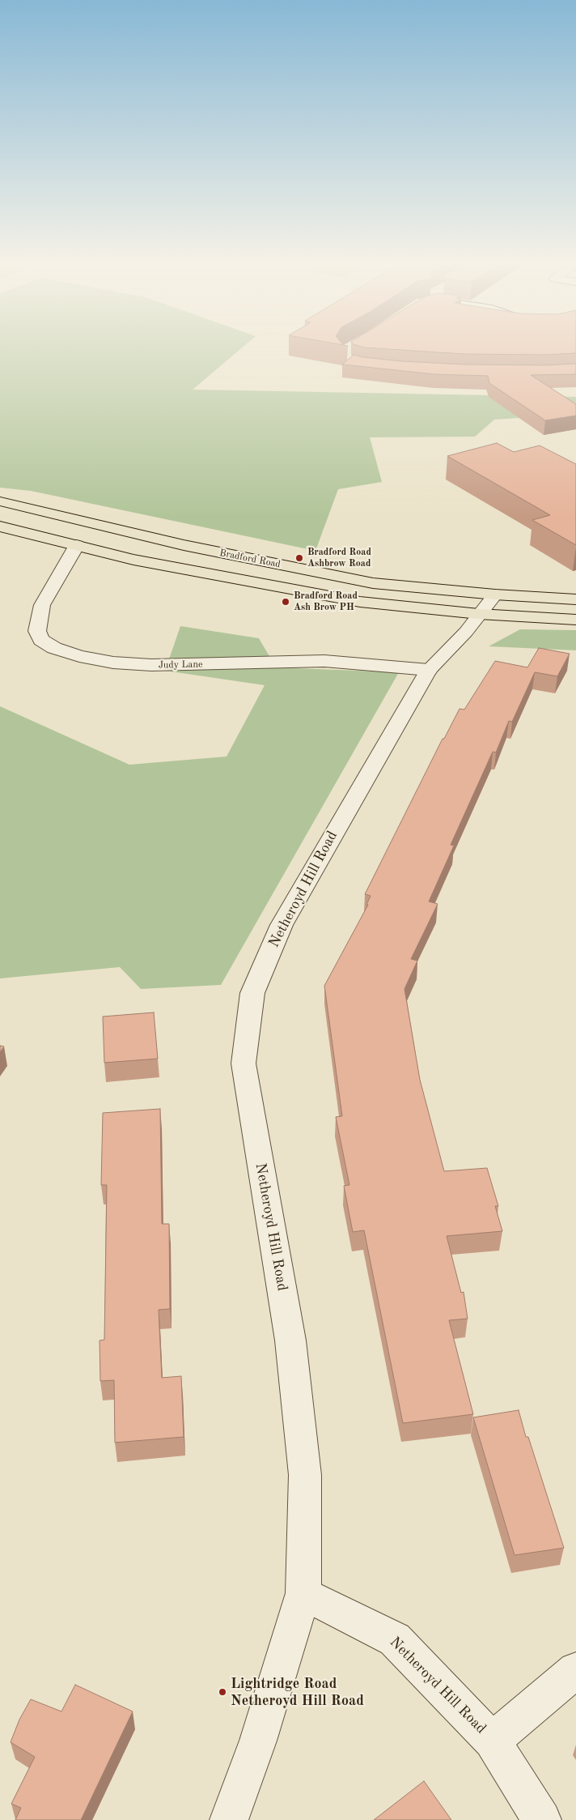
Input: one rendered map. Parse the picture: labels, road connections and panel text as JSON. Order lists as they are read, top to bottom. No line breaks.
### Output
{"streets":{"main road":["Bradford Road"],"street":["Judy Lane","Netheroyd Hill Road"]},"crossings":[["Bradford Road","Judy Lane"],["Bradford Road","Netheroyd Hill Road"],["Judy Lane","Netheroyd Hill Road"]],"places":["Bradford Road Ashbrow Road","Bradford Road Ash Brow PH","Lightridge Road Netheroyd Hill Road"]}
